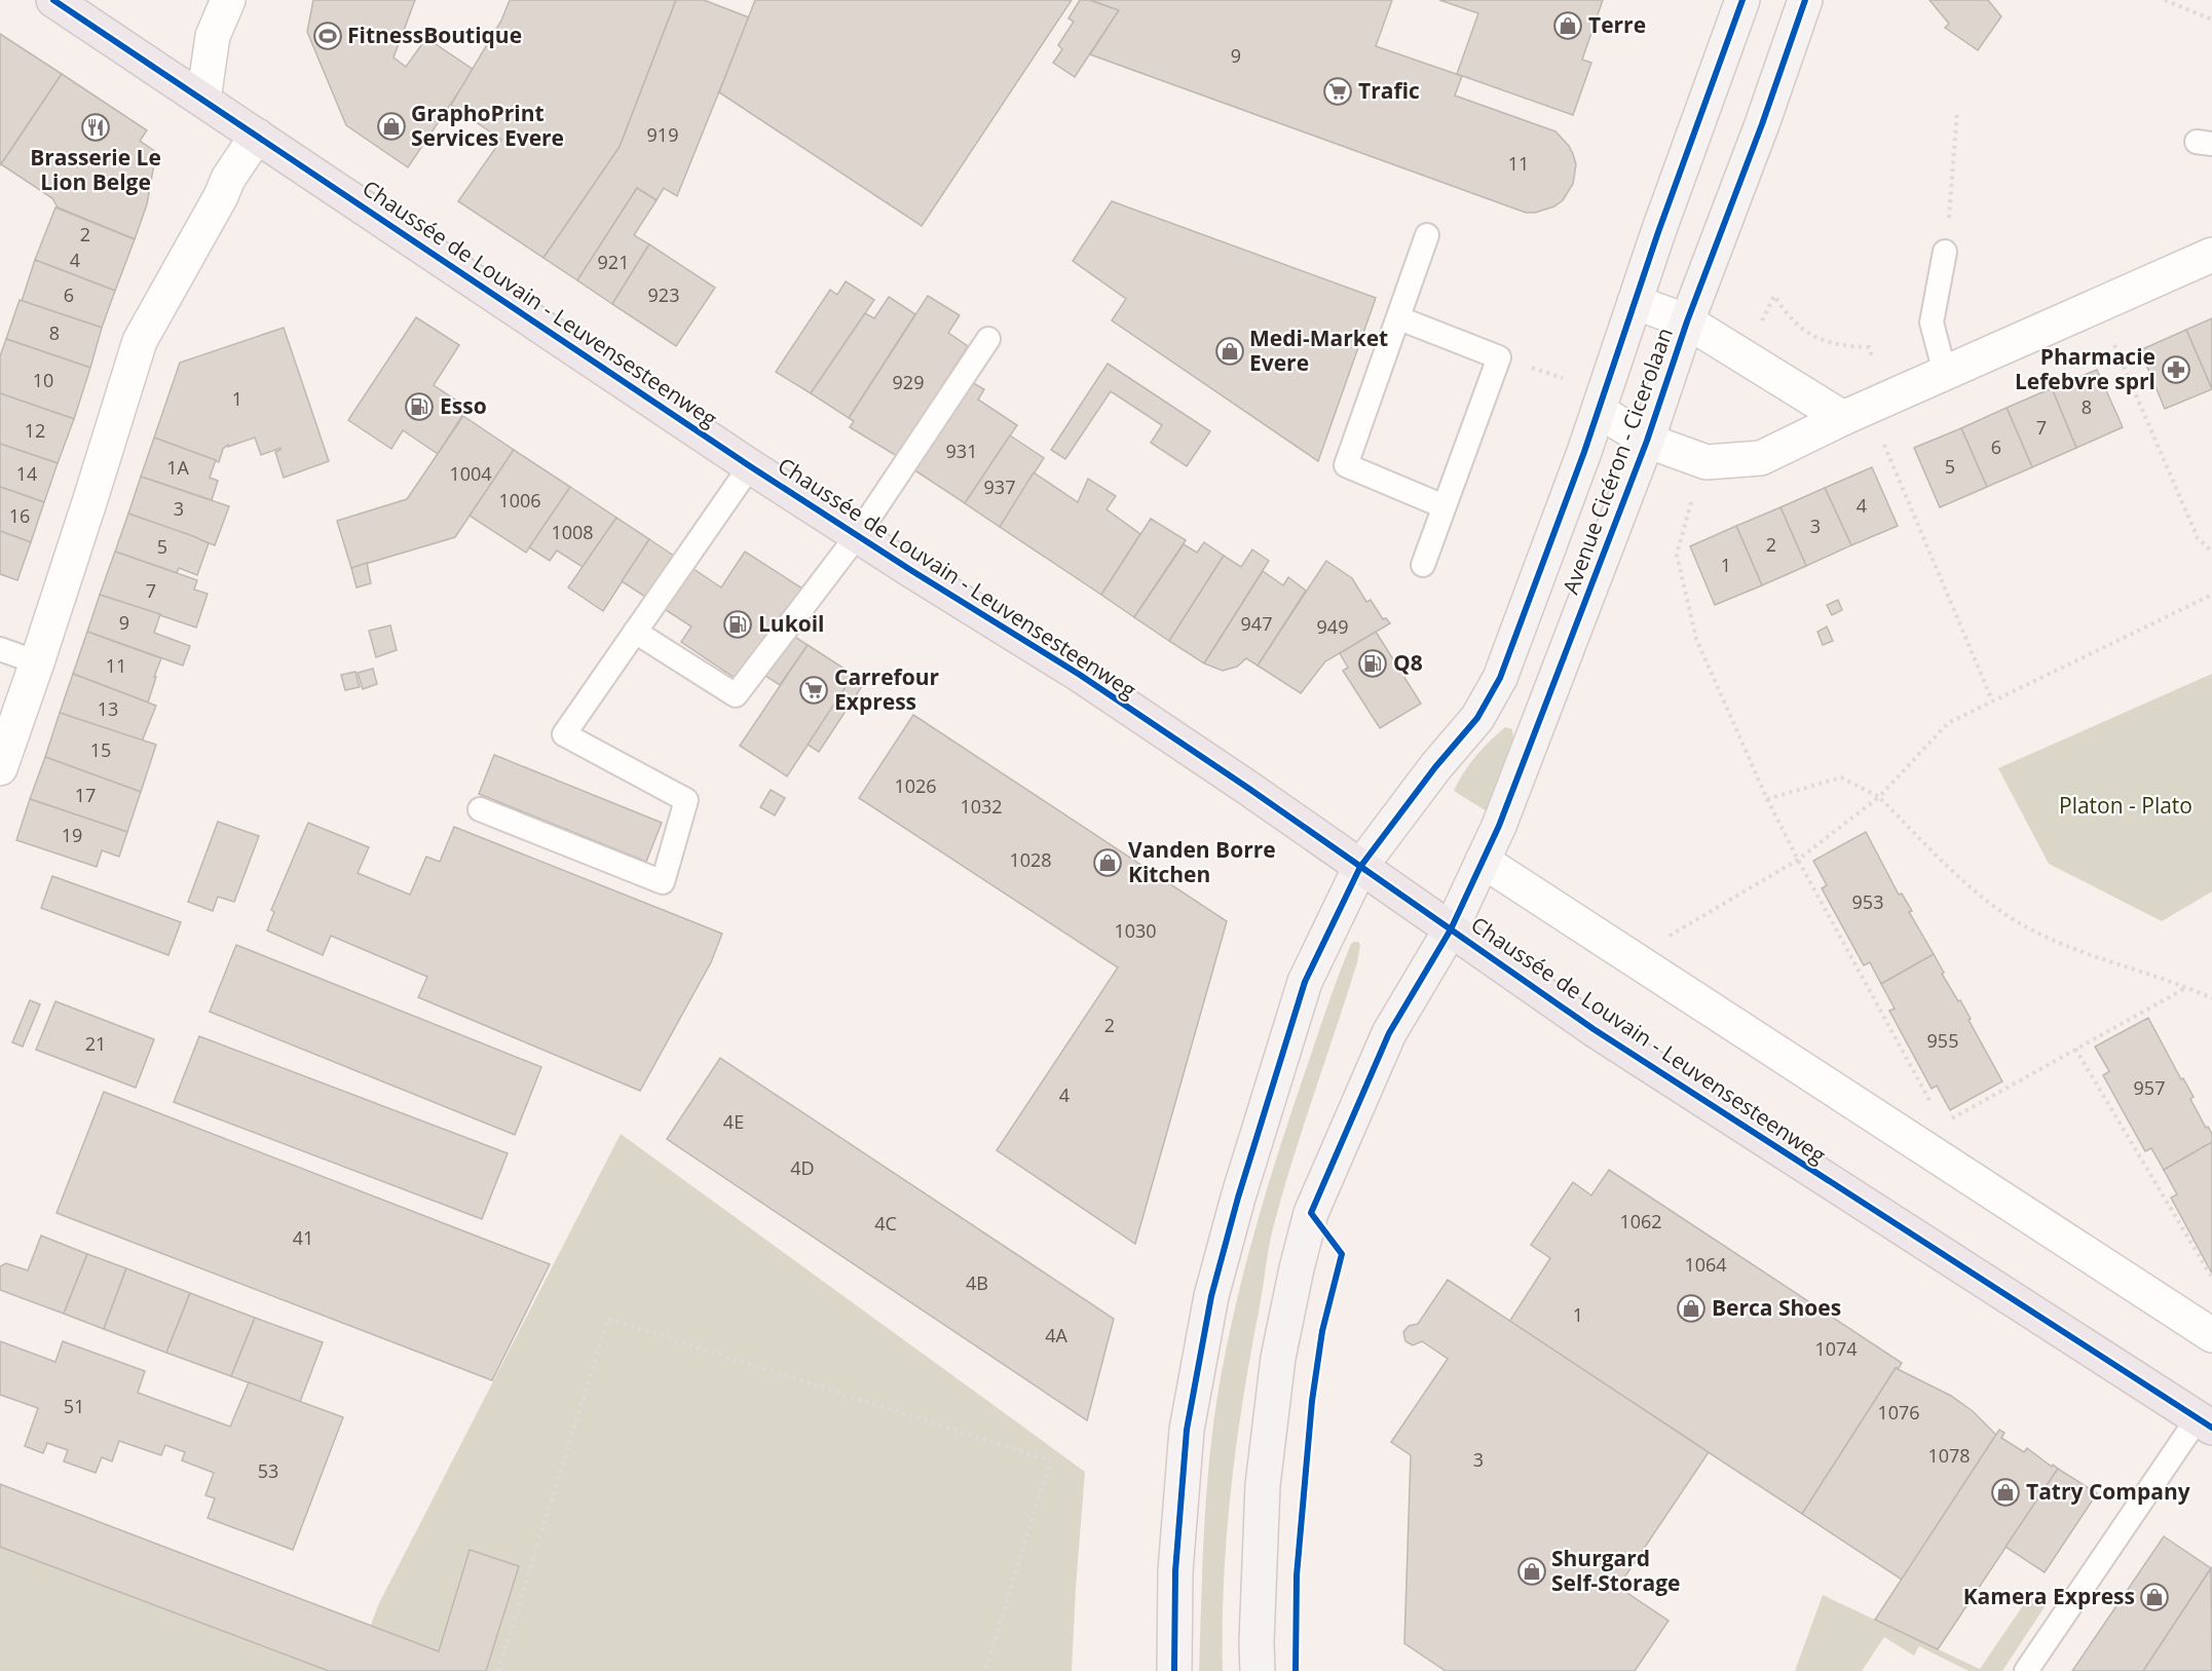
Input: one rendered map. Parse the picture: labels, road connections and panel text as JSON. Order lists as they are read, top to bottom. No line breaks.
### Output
{"streets":{"main road":["Chaussée de Louvain - Leuvensesteenweg","Avenue Cicéron - Cicerolaan"]},"crossings":[["Chaussée de Louvain - Leuvensesteenweg","Avenue Cicéron - Cicerolaan"]],"parks":["Platon - Plato"],"places":{"shop":["Terre","GraphoPrint Services Evere","Medi-Market Evere","Vanden Borre Kitchen","Berca Shoes","Tatry Company","Shurgard Self-Storage","Kamera Express"],"sports":["FitnessBoutique"],"supermarket":["Trafic","Carrefour Express"],"restaurant":["Brasserie Le Lion Belge"],"pharmacy":["Pharmacie Lefebvre sprl"],"fuel station":["Esso","Lukoil","Q8"]},"house_numbers":["9","919","11","2","4","921","6","923","8","10","929","1","8","7","12","6","931","5","1A","14","1004","937","1006","4","3","16","3","1008","2","5","1","7","9","947","949","11","13","15","1026","17","1032","19","1028","953","1030","2","955","21","957","4","4E","4D","1062","4C","41","1064","4B","1","4A","1074","51","1076","1078","3","53"]}
